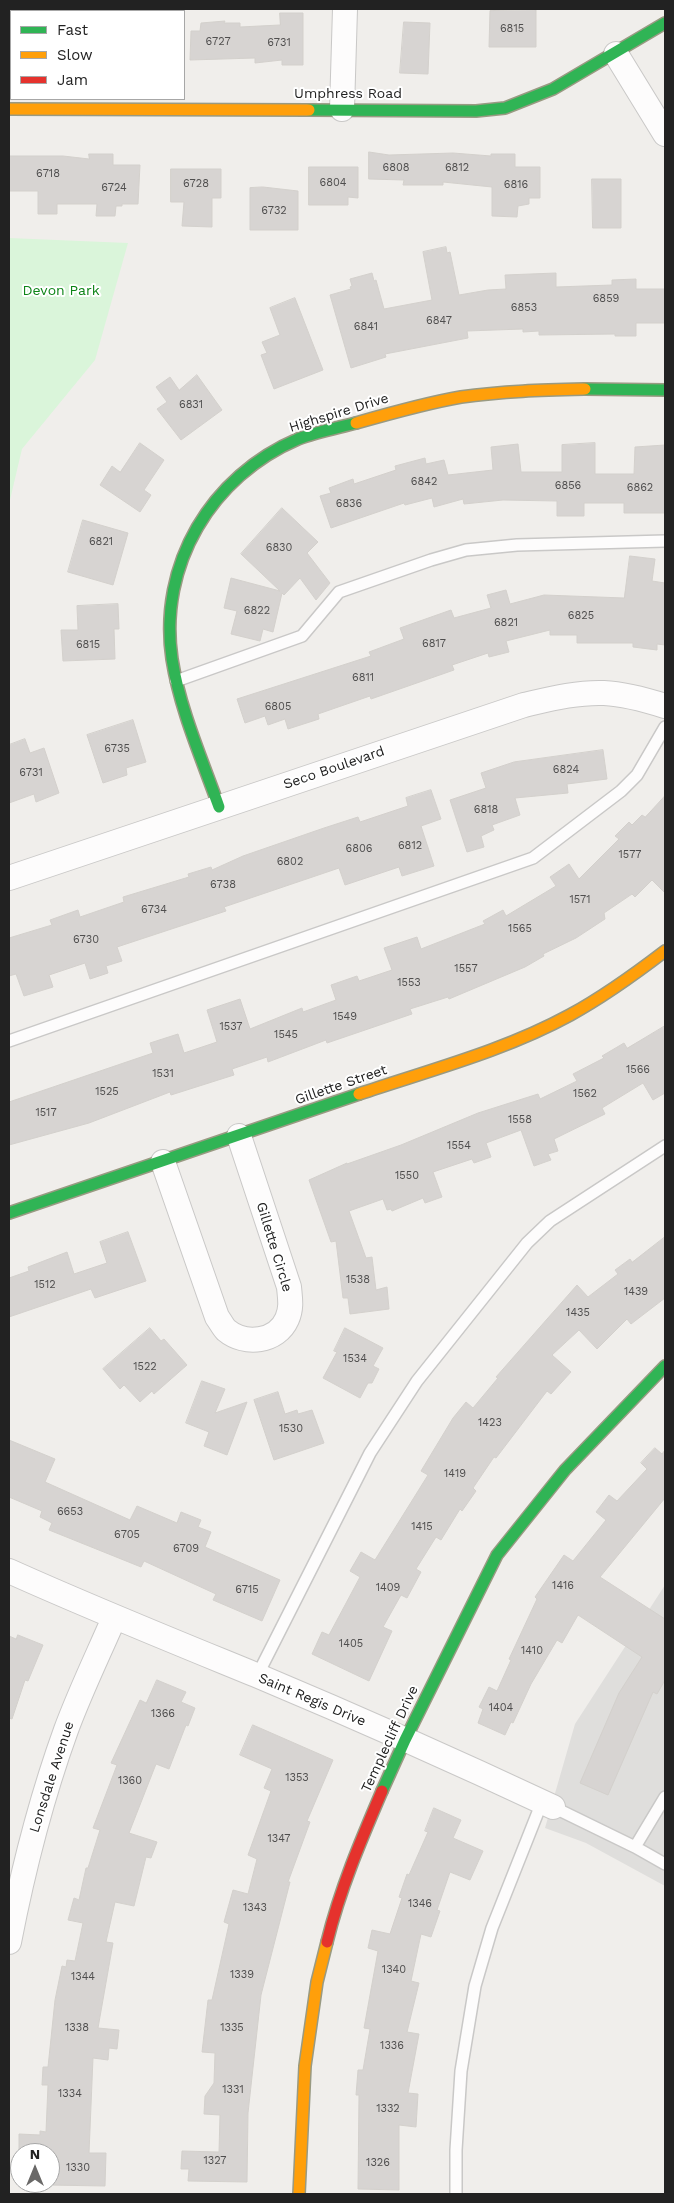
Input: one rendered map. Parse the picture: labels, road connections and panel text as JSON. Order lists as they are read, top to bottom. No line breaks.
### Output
{"streets":{"street":["Umphress Road","Highspire Drive","Seco Boulevard","Gillette Street","Gillette Circle","Saint Regis Drive","Templecliff Drive","Lonsdale Avenue"]},"crossings":[["Highspire Drive","Seco Boulevard"],["Gillette Street","Gillette Circle"],["Saint Regis Drive","Templecliff Drive"],["Saint Regis Drive","Lonsdale Avenue"]],"parks":["Devon Park"],"house_numbers":["6815","6727","6731","6808","6812","6718","6804","6728","6816","6724","6732","6859","6853","6847","6841","6831","6842","6856","6862","6836","6821","6830","6822","6825","6821","6817","6815","6811","6805","6735","6824","6731","6818","6812","6806","1577","6802","6738","1571","6734","1565","6730","1557","1553","1549","1537","1545","1566","1531","1525","1562","1517","1558","1554","1550","1538","1512","1439","1435","1534","1522","1423","1530","1419","6653","1415","6705","6709","1416","1409","6715","1405","1410","1404","1366","1353","1360","1347","1346","1343","1340","1339","1344","1338","1335","1336","1331","1334","1332","1327","1326","1330"],"legend":["Fast","Slow","Jam"],"north":"top"}
